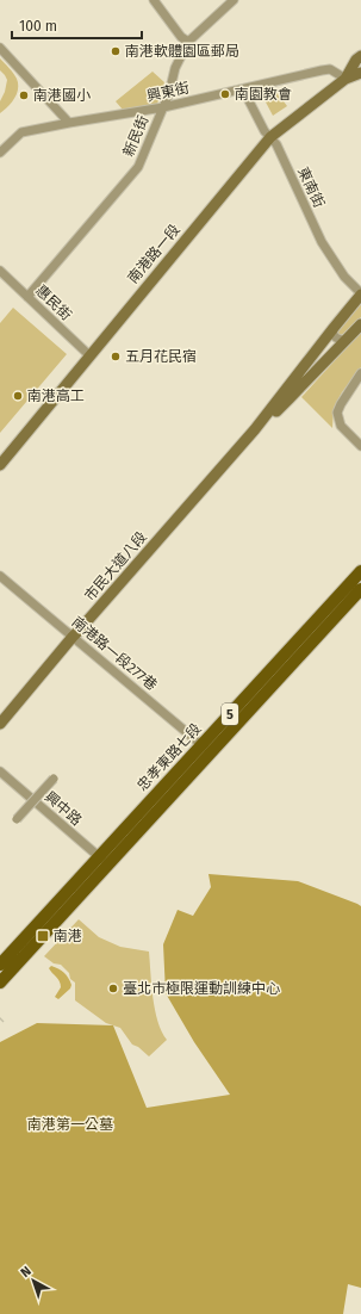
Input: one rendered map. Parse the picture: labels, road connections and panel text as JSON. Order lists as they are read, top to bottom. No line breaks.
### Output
{"streets":{"main road":["5","忠孝東路七段"],"street":["興東街","新民街","東南街","南港路一段","惠民街","市民大道八段","南港路一段277巷","興中路"]},"crossings":[["興東街","新民街"],["興東街","東南街"],["興東街","南港路一段"],["新民街","惠民街"],["東南街","南港路一段"],["東南街","市民大道八段"],["南港路一段","惠民街"],["市民大道八段","南港路一段277巷"],["南港路一段277巷","忠孝東路七段"],["忠孝東路七段","興中路"]],"parks":["南港第一公墓"],"places":{"other":["南港軟體園區郵局","南園教會","南港國小","五月花民宿","南港高工","臺北市極限運動訓練中心"],"transit":["南港"]},"scale_bar":"100 m","north":"top left"}
